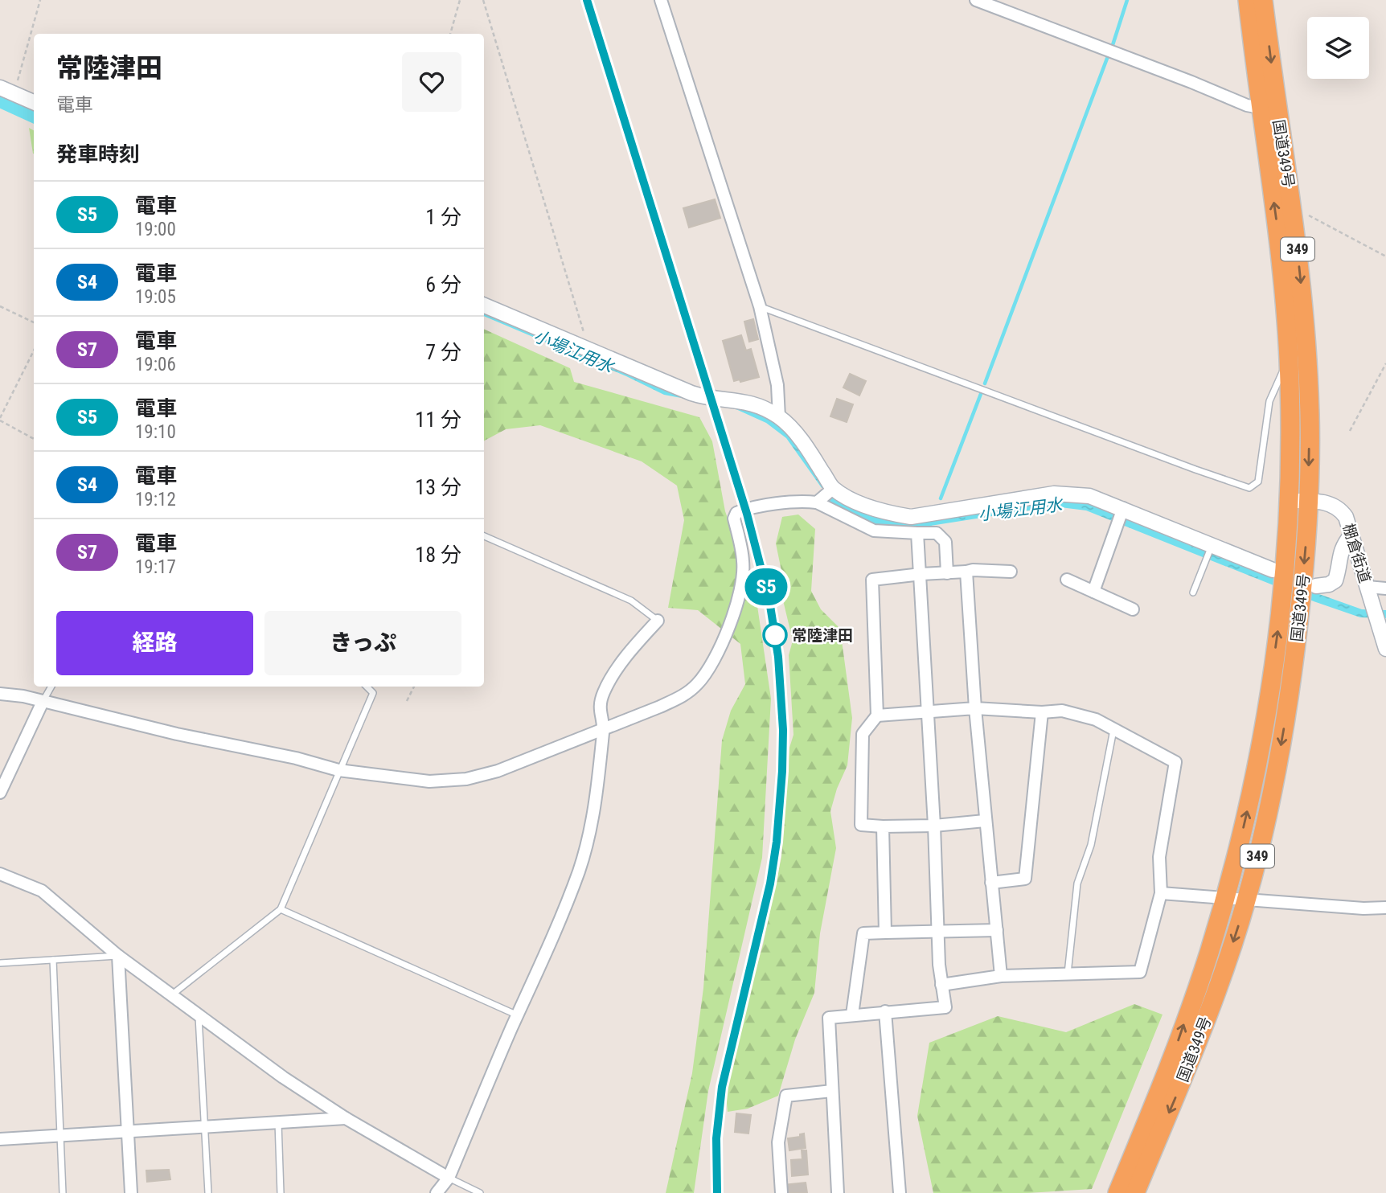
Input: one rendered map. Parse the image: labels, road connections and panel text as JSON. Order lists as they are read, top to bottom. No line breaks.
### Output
{"streets":{"highway":["国道349号","349"],"street":["棚倉街道"]},"crossings":[["国道349号","棚倉街道"]],"water":["小場江用水"],"places":["常陸津田"],"page":{"on_map":"S5","heading":[["常陸津田","電車"],"発車時刻"],"list":[{"mark":"S5","name":"電車","note":"19:00","value":"1 分"},{"mark":"S4","name":"電車","note":"19:05","value":"6 分"},{"mark":"S7","name":"電車","note":"19:06","value":"7 分"},{"mark":"S5","name":"電車","note":"19:10","value":"11 分"},{"mark":"S4","name":"電車","note":"19:12","value":"13 分"},{"mark":"S7","name":"電車","note":"19:17","value":"18 分"}],"buttons":["経路","きっぷ"]}}
